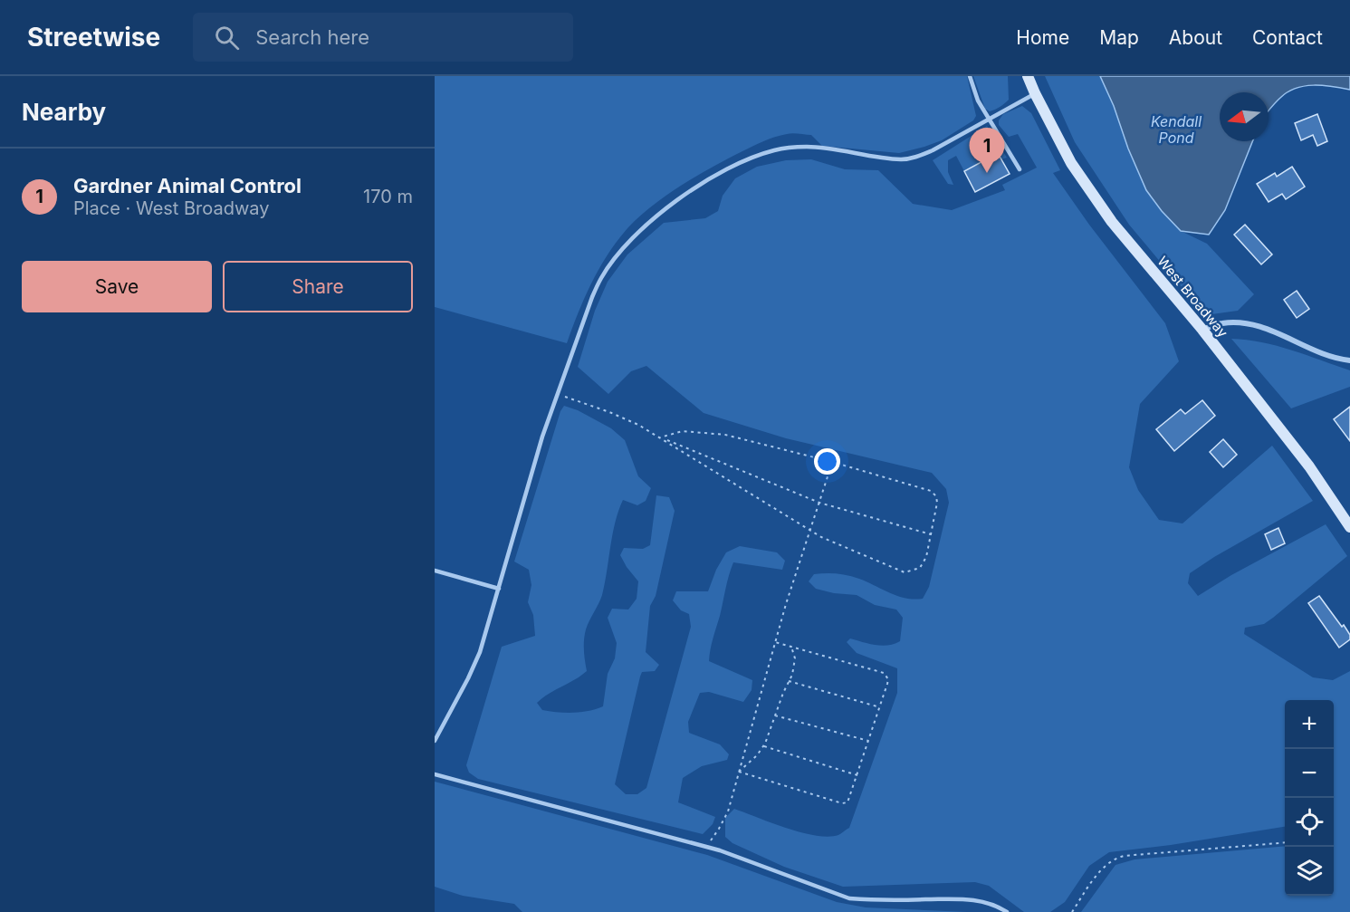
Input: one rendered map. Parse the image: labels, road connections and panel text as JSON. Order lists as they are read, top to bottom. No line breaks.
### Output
{"streets":{"main road":["West Broadway"]},"water":["Kendall Pond"],"north":"left","page":{"header":"Streetwise","search":"Search here","nav":["Home","Map","About","Contact"],"heading":"Nearby","pins":"1","list":[{"mark":"1","name":"Gardner Animal Control","note":"Place · West Broadway","value":"170 m"}],"buttons":["Save","Share"],"map_buttons":["+","−"]}}
